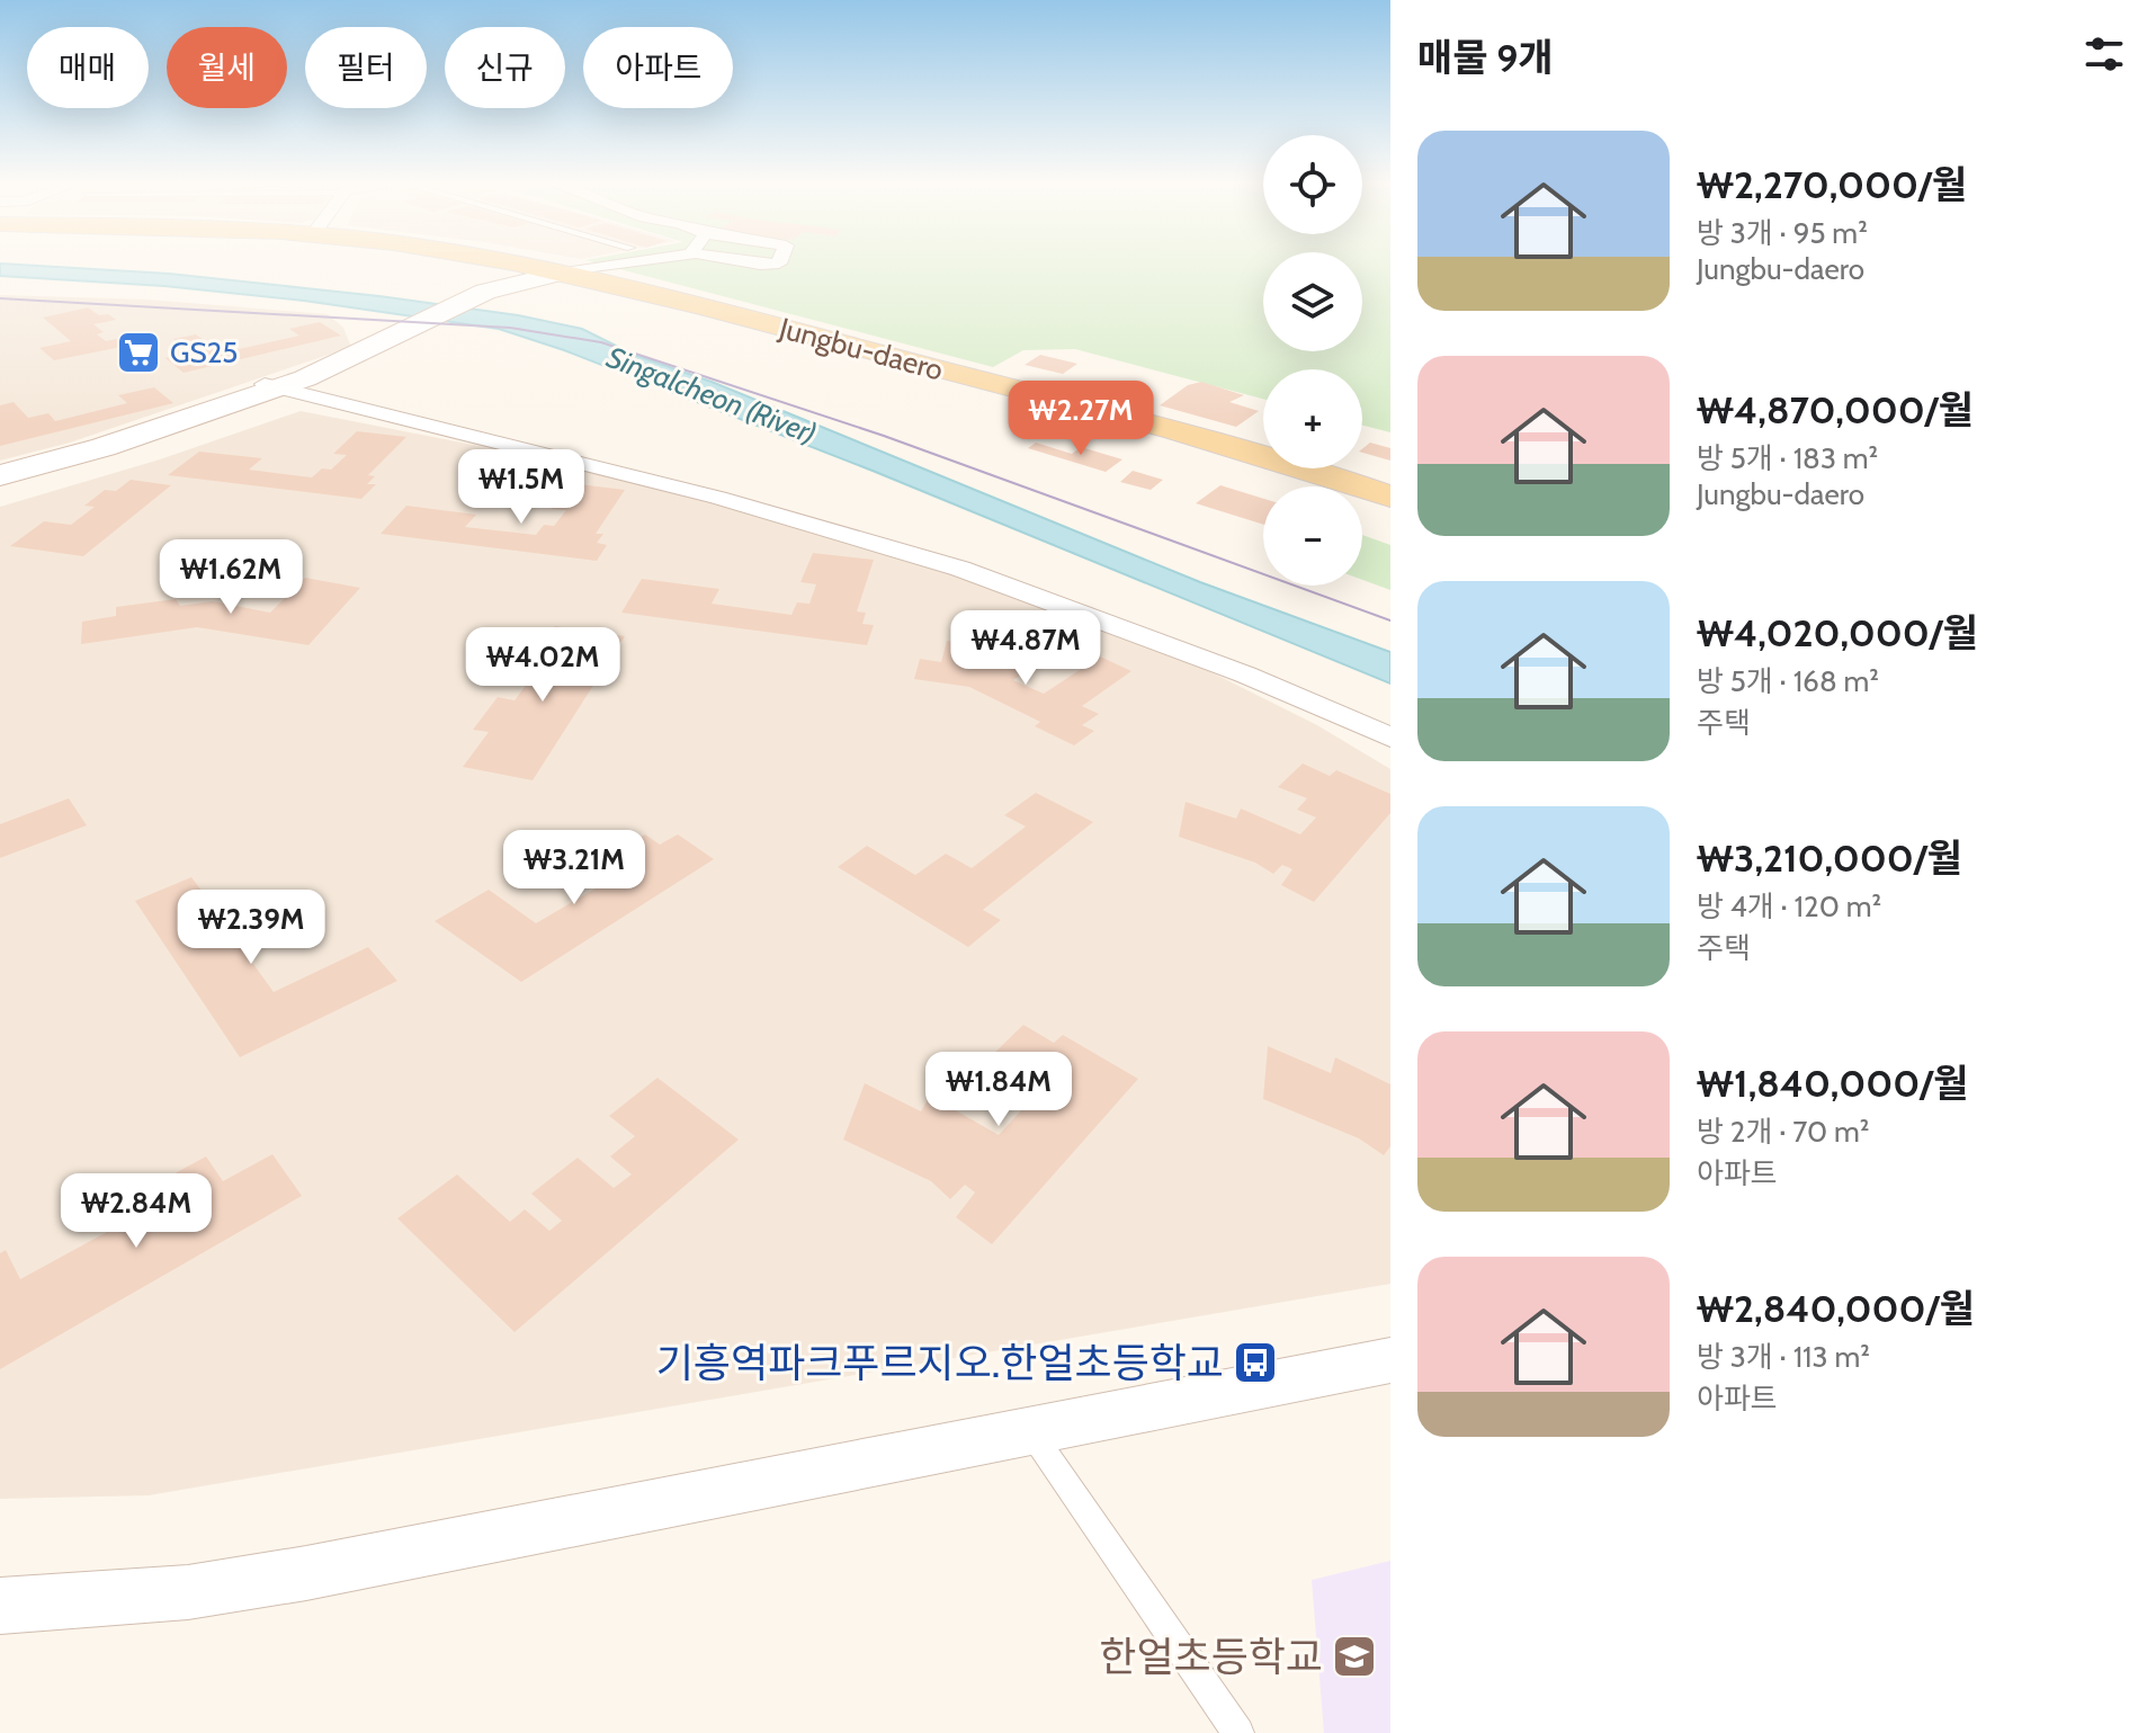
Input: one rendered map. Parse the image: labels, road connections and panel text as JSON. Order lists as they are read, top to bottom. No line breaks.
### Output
{"streets":{"main road":["Jungbu-daero"]},"water":["Singalcheon (River)"],"places":{"supermarket":["GS25"],"bus stop":["기흥역파크푸르지오.한얼초등학교"],"school or university":["한얼초등학교"]},"page":{"heading":"매물 9개","chip":["매매","월세","필터","신규","아파트"],"list":[{"name":"₩2,270,000/월","note":"방 3개 · 95 m² · Jungbu-daero"},{"name":"₩4,870,000/월","note":"방 5개 · 183 m² · Jungbu-daero"},{"name":"₩4,020,000/월","note":"방 5개 · 168 m² · 주택"},{"name":"₩3,210,000/월","note":"방 4개 · 120 m² · 주택"},{"name":"₩1,840,000/월","note":"방 2개 · 70 m² · 아파트"},{"name":"₩2,840,000/월","note":"방 3개 · 113 m² · 아파트"}],"map_buttons":["+","−"],"price":["₩2.27M","₩1.5M","₩1.62M","₩4.87M","₩4.02M","₩3.21M","₩2.39M","₩1.84M","₩2.84M"]}}
